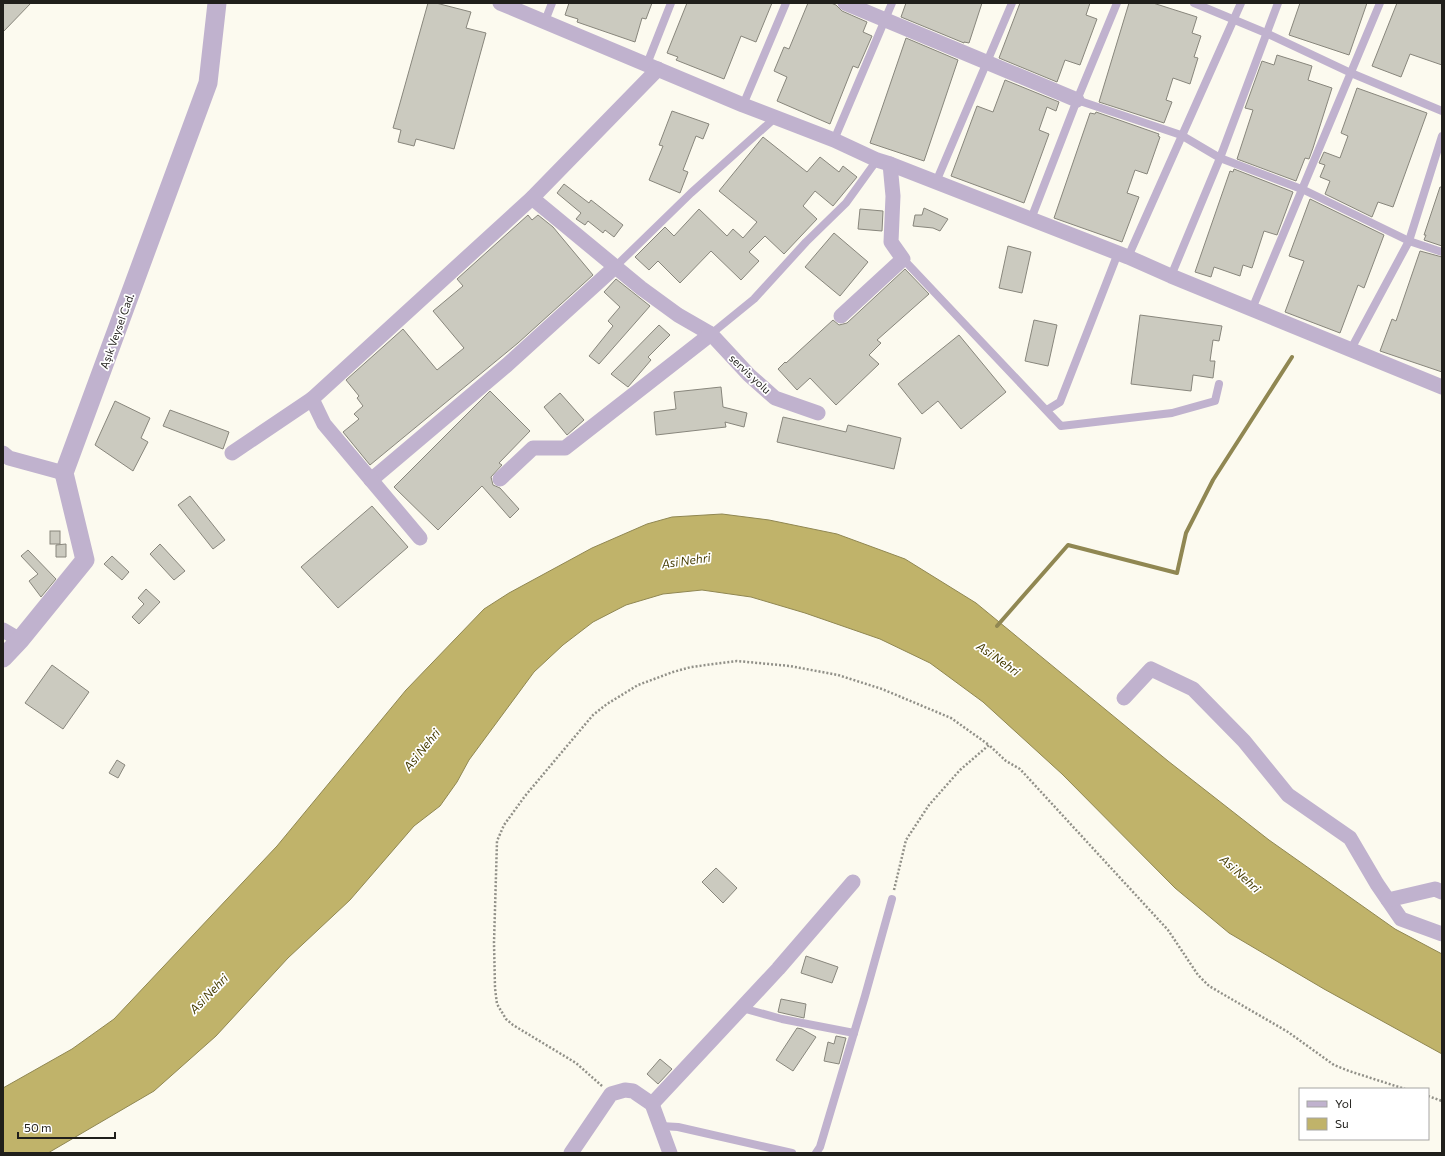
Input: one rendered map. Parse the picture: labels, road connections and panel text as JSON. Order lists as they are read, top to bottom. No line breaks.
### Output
{"streets":{"street":["Aşık Veysel Cad.","servis yolu"]},"water":["Asi Nehri"],"legend":["Yol","Su"],"scale_bar":"50 m"}
